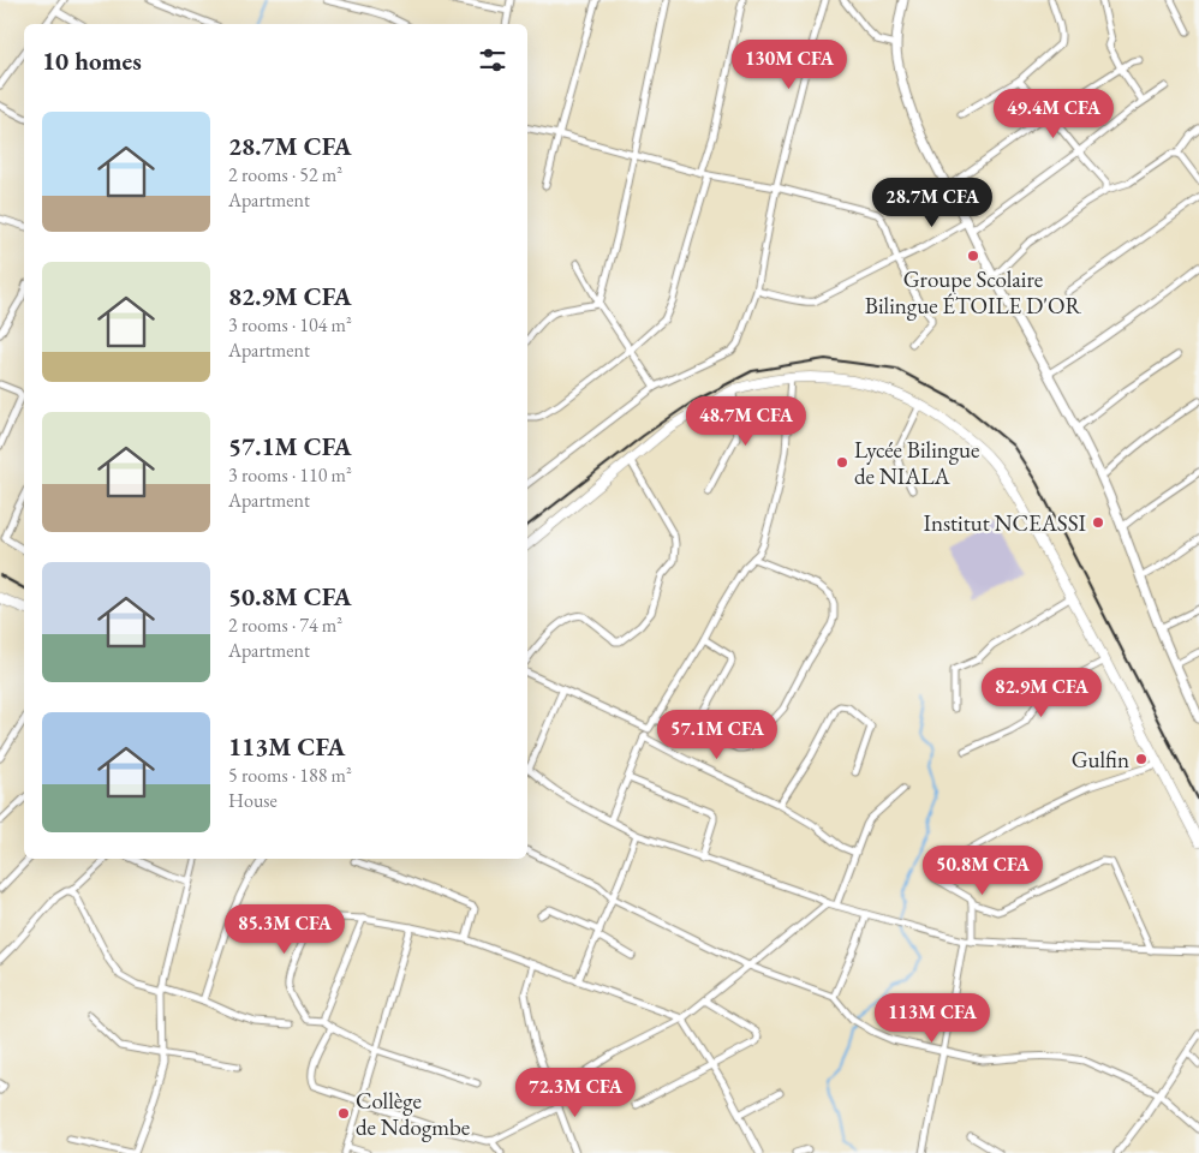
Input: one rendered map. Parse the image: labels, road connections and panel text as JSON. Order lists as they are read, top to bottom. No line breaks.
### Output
{"places":["Groupe Scolaire Bilingue ÉTOILE D'OR","Lycée Bilingue de NIALA","Institut NCEASSI","Gulfin","Collège de Ndogmbe"],"page":{"heading":"10 homes","price":["130M CFA","49.4M CFA","28.7M CFA","48.7M CFA","82.9M CFA","57.1M CFA","50.8M CFA","85.3M CFA","113M CFA","72.3M CFA"],"list":[{"name":"28.7M CFA","note":"2 rooms · 52 m² · Apartment"},{"name":"82.9M CFA","note":"3 rooms · 104 m² · Apartment"},{"name":"57.1M CFA","note":"3 rooms · 110 m² · Apartment"},{"name":"50.8M CFA","note":"2 rooms · 74 m² · Apartment"},{"name":"113M CFA","note":"5 rooms · 188 m² · House"}]}}
